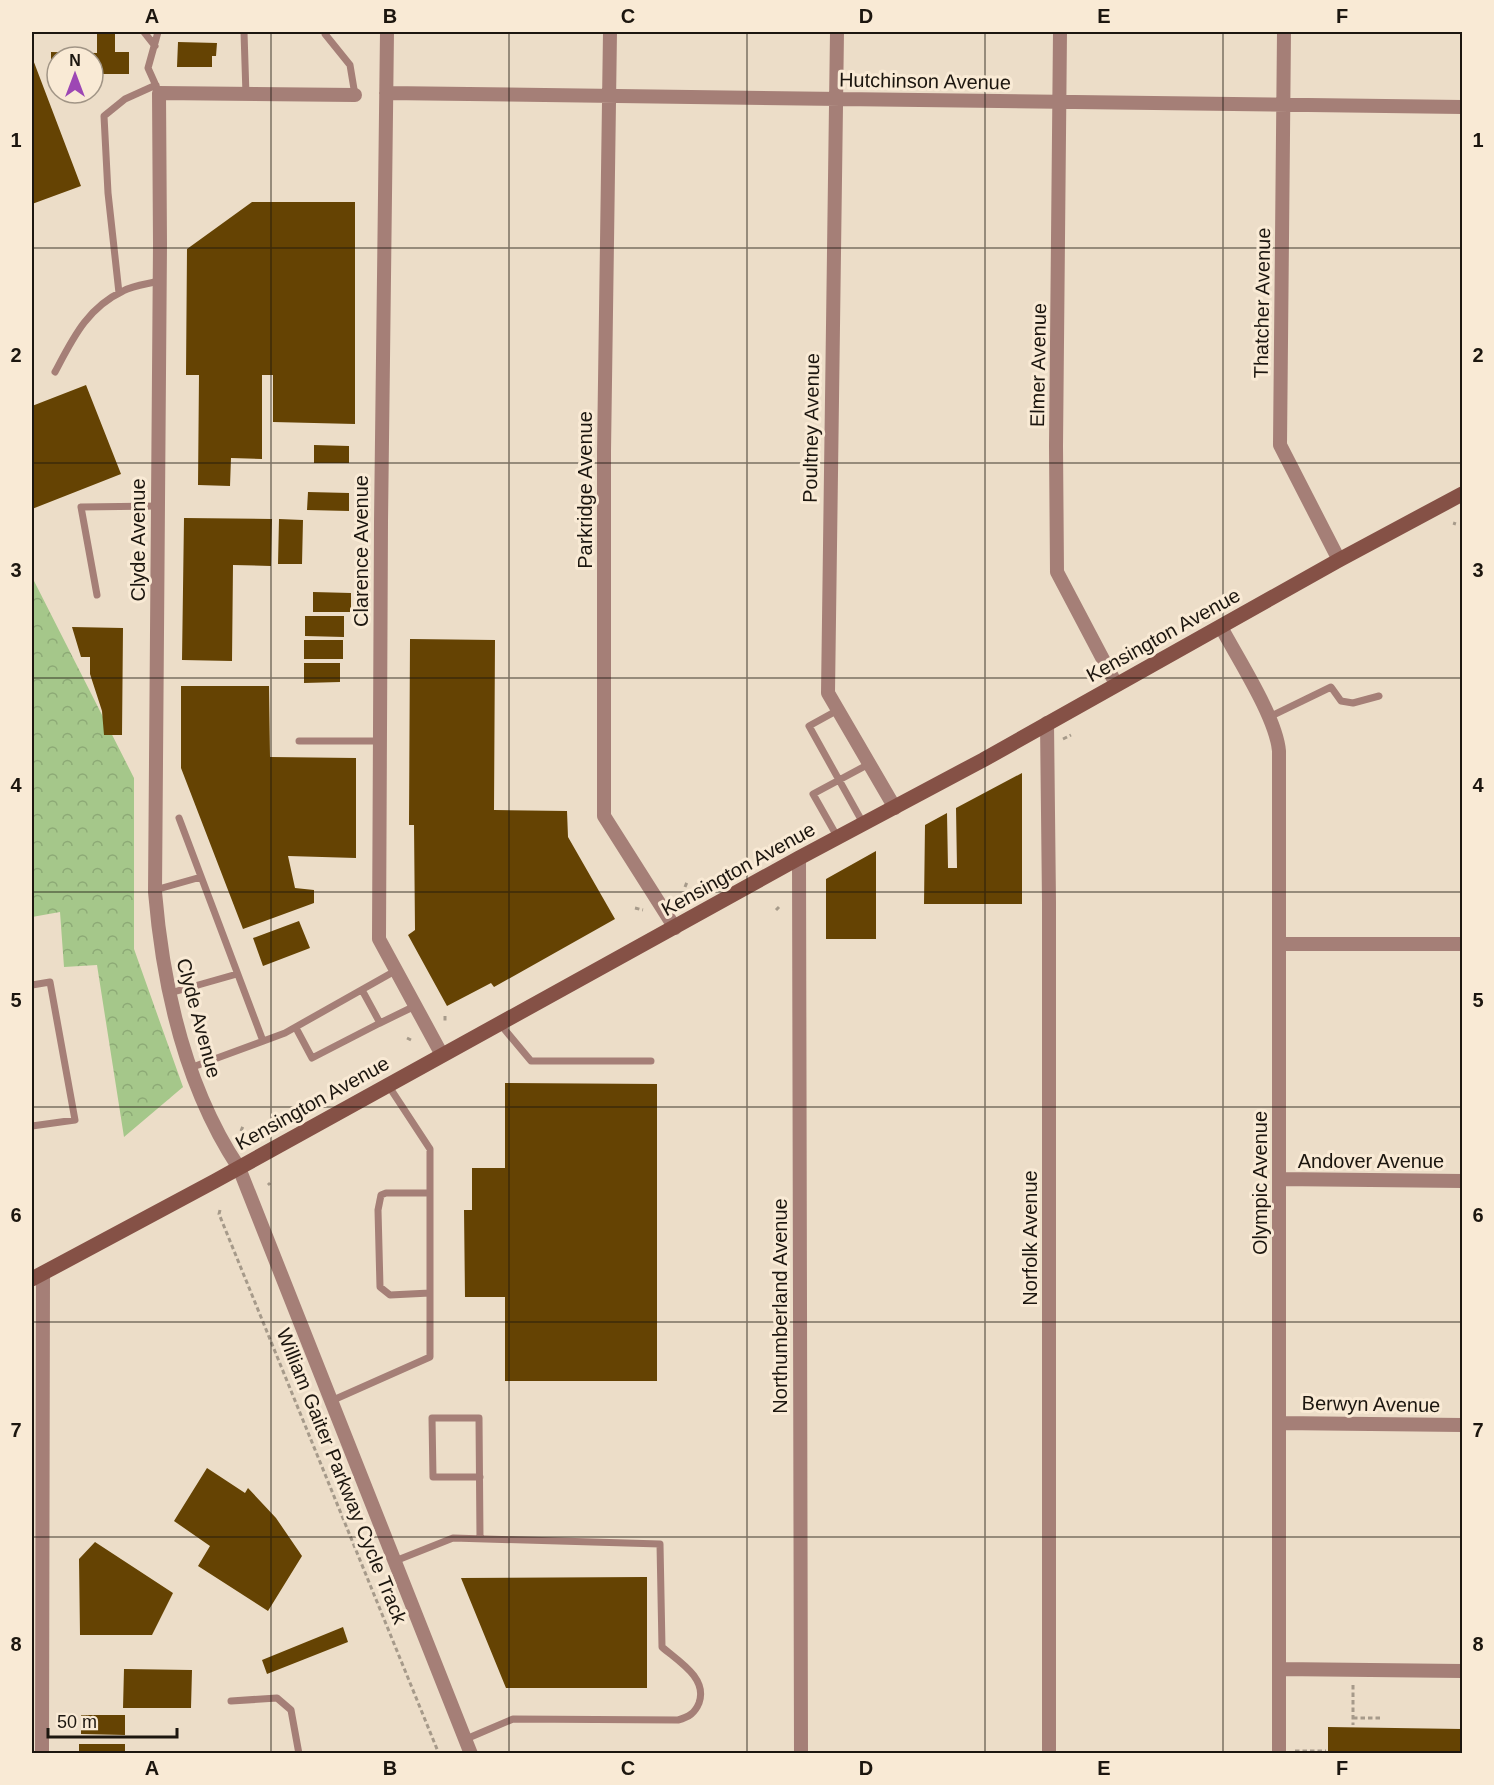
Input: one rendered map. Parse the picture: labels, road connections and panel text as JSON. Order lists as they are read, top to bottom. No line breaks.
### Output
{"streets":{"street":["Hutchinson Avenue","Thatcher Avenue","Elmer Avenue","Poultney Avenue","Parkridge Avenue","Clyde Avenue","Clarence Avenue","Kensington Avenue","Andover Avenue","Olympic Avenue","Norfolk Avenue","Northumberland Avenue","Berwyn Avenue"],"path":["William Gaiter Parkway Cycle Track"]},"crossings":[["Hutchinson Avenue","Thatcher Avenue"],["Hutchinson Avenue","Elmer Avenue"],["Hutchinson Avenue","Poultney Avenue"],["Hutchinson Avenue","Parkridge Avenue"],["Hutchinson Avenue","Clarence Avenue"],["Thatcher Avenue","Kensington Avenue"],["Elmer Avenue","Kensington Avenue"],["Poultney Avenue","Kensington Avenue"],["Parkridge Avenue","Kensington Avenue"],["Clyde Avenue","Kensington Avenue"],["Clarence Avenue","Kensington Avenue"],["Kensington Avenue","Olympic Avenue"],["Kensington Avenue","Norfolk Avenue"],["Kensington Avenue","Northumberland Avenue"],["Andover Avenue","Olympic Avenue"],["Olympic Avenue","Berwyn Avenue"]],"scale_bar":"50 m","north":"top","grid":{"columns":["A","B","C","D","E","F"],"rows":["1","2","3","4","5","6","7","8"]}}
